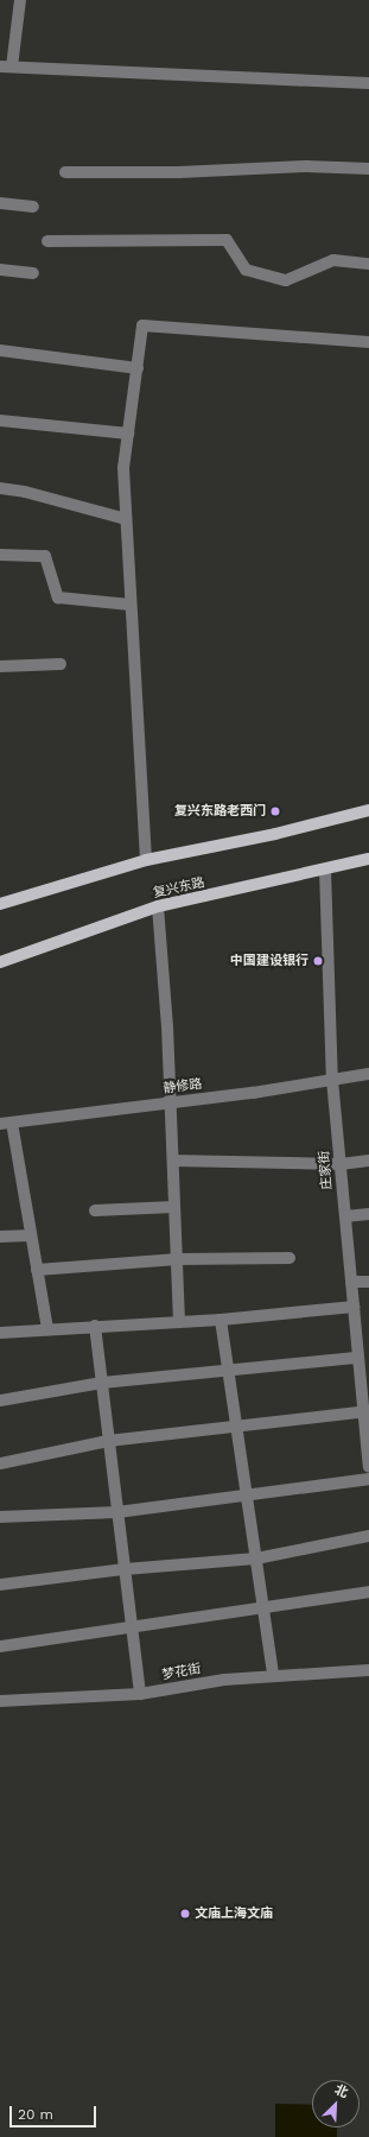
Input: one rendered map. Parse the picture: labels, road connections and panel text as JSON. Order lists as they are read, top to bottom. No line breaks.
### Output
{"streets":{"main road":["复兴东路"],"street":["静修路","庄家街","梦花街"]},"crossings":[["复兴东路","庄家街"],["静修路","庄家街"]],"places":["复兴东路老西门","中国建设银行","文庙上海文庙"],"scale_bar":"20 m","north":"top right"}
